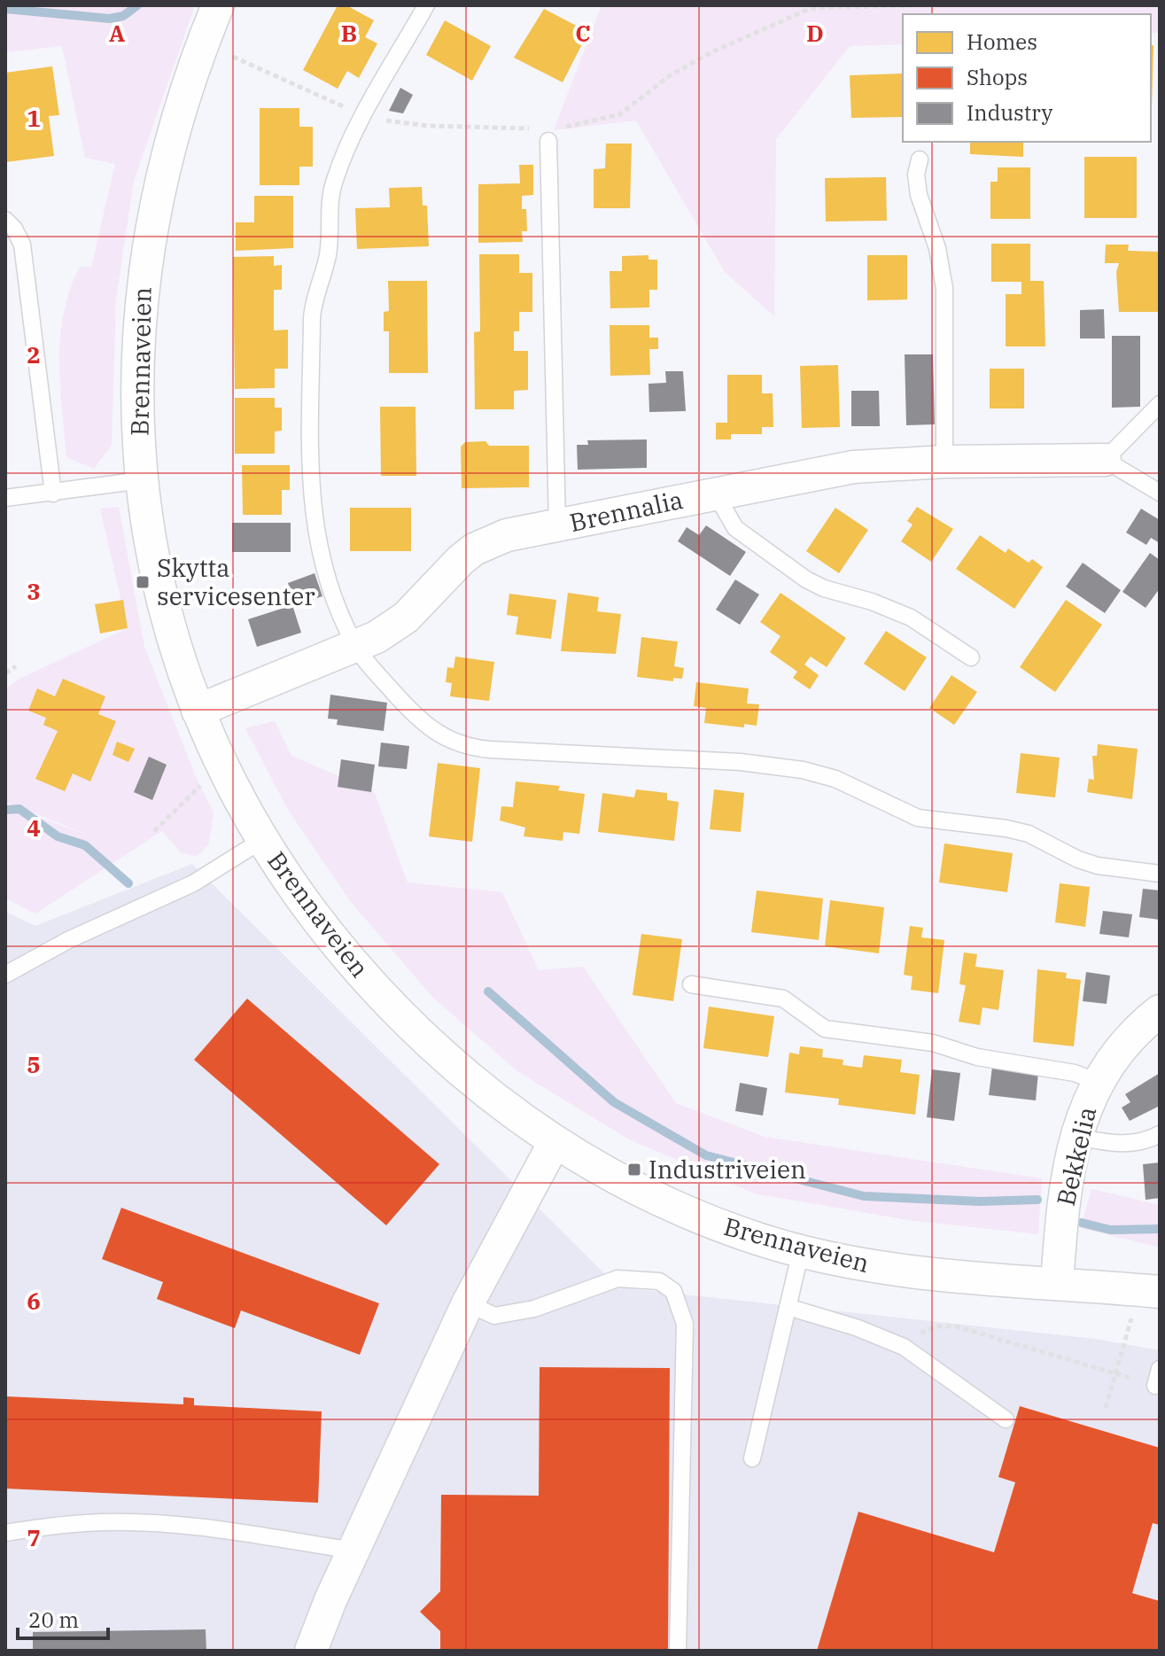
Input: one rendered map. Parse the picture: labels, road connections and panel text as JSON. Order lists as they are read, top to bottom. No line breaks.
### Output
{"streets":{"street":["Brennaveien","Brennalia","Bekkelia"]},"crossings":[["Brennaveien","Brennalia"],["Brennaveien","Bekkelia"]],"places":{"transit":["Skytta servicesenter","Industriveien"]},"legend":["Homes","Shops","Industry"],"scale_bar":"20 m","grid":{"columns":["A","B","C","D"],"rows":["1","2","3","4","5","6","7"]}}
